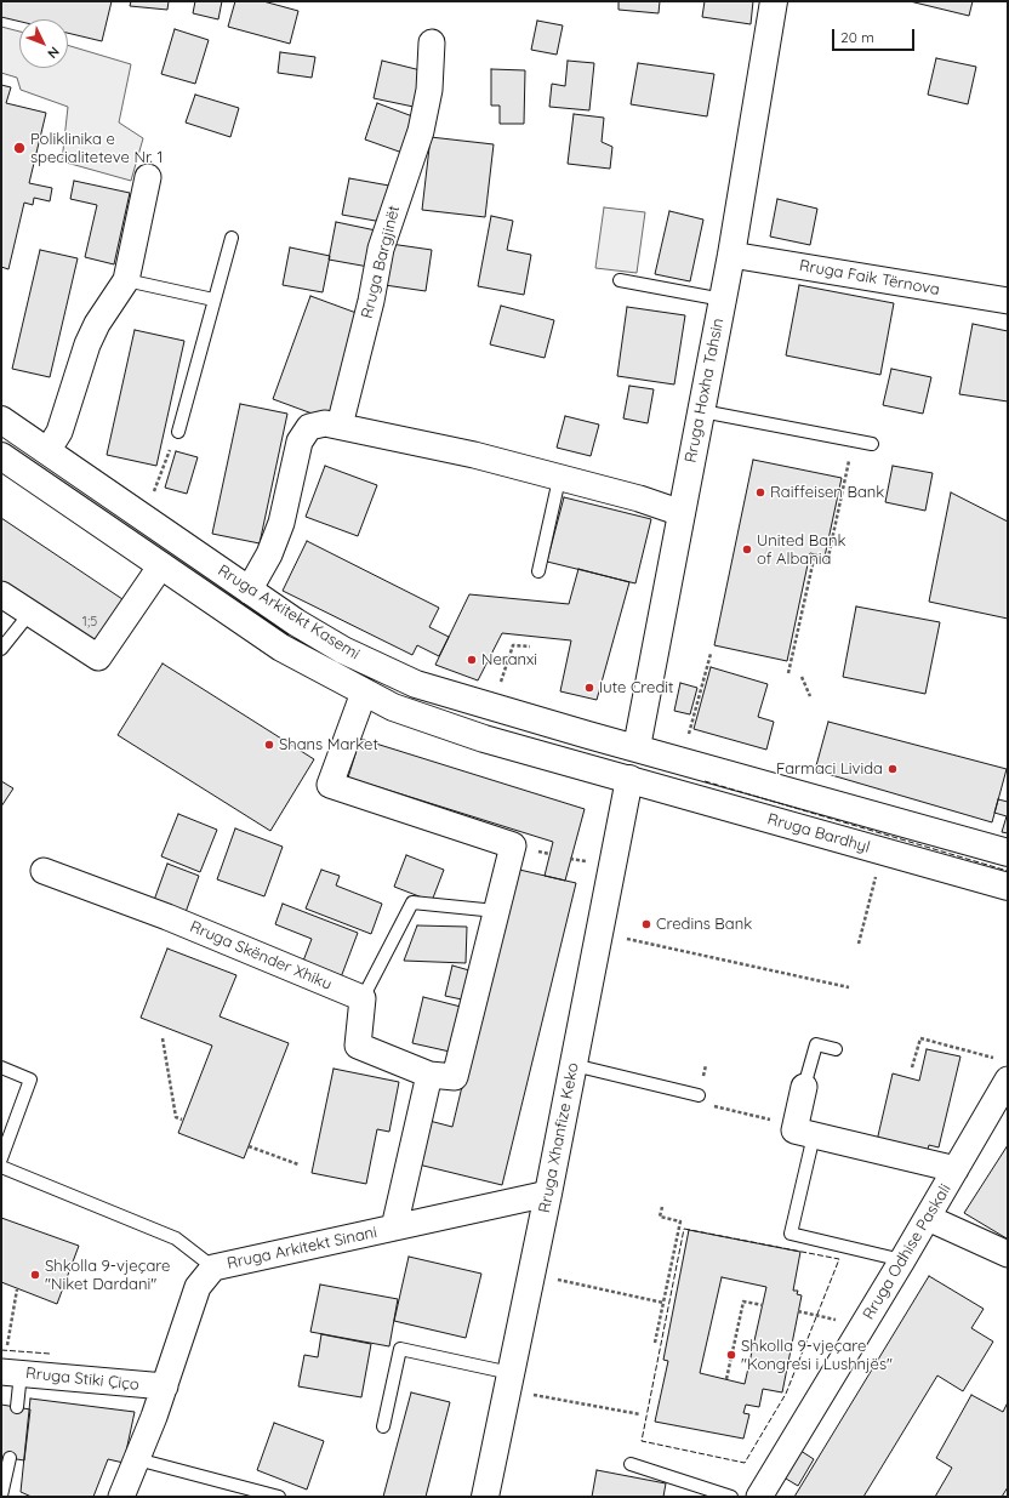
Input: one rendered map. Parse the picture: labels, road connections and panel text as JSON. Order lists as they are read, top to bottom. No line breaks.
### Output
{"streets":{"main road":["Rruga Hoxha Tahsin","Rruga Arkitekt Kasemi","Rruga Bardhyl","Rruga Xhanfize Keko"],"street":["Rruga Bargjinët","Rruga Faik Tërnova","Rruga Skënder Xhiku","Rruga Arkitekt Sinani","Rruga Odhise Paskali","Rruga Stiki Çiço"]},"crossings":[["Rruga Faik Tërnova","Rruga Hoxha Tahsin"],["Rruga Hoxha Tahsin","Rruga Arkitekt Kasemi"],["Rruga Hoxha Tahsin","Rruga Bardhyl"],["Rruga Hoxha Tahsin","Rruga Xhanfize Keko"],["Rruga Arkitekt Kasemi","Rruga Bardhyl"],["Rruga Arkitekt Kasemi","Rruga Xhanfize Keko"],["Rruga Bardhyl","Rruga Xhanfize Keko"],["Rruga Xhanfize Keko","Rruga Arkitekt Sinani"],["Rruga Arkitekt Sinani","Rruga Stiki Çiço"]],"places":["Poliklinika e specialiteteve Nr. 1","Raiffeisen Bank","United Bank of Albania","Neranxi","Iute Credit","Shans Market","Farmaci Livida","Credins Bank","Shkolla 9-vjeçare \"Niket Dardani\"","Shkolla 9-vjeçare \"Kongresi i Lushnjës\""],"house_numbers":["1;5"],"scale_bar":"20 m","north":"bottom right"}
